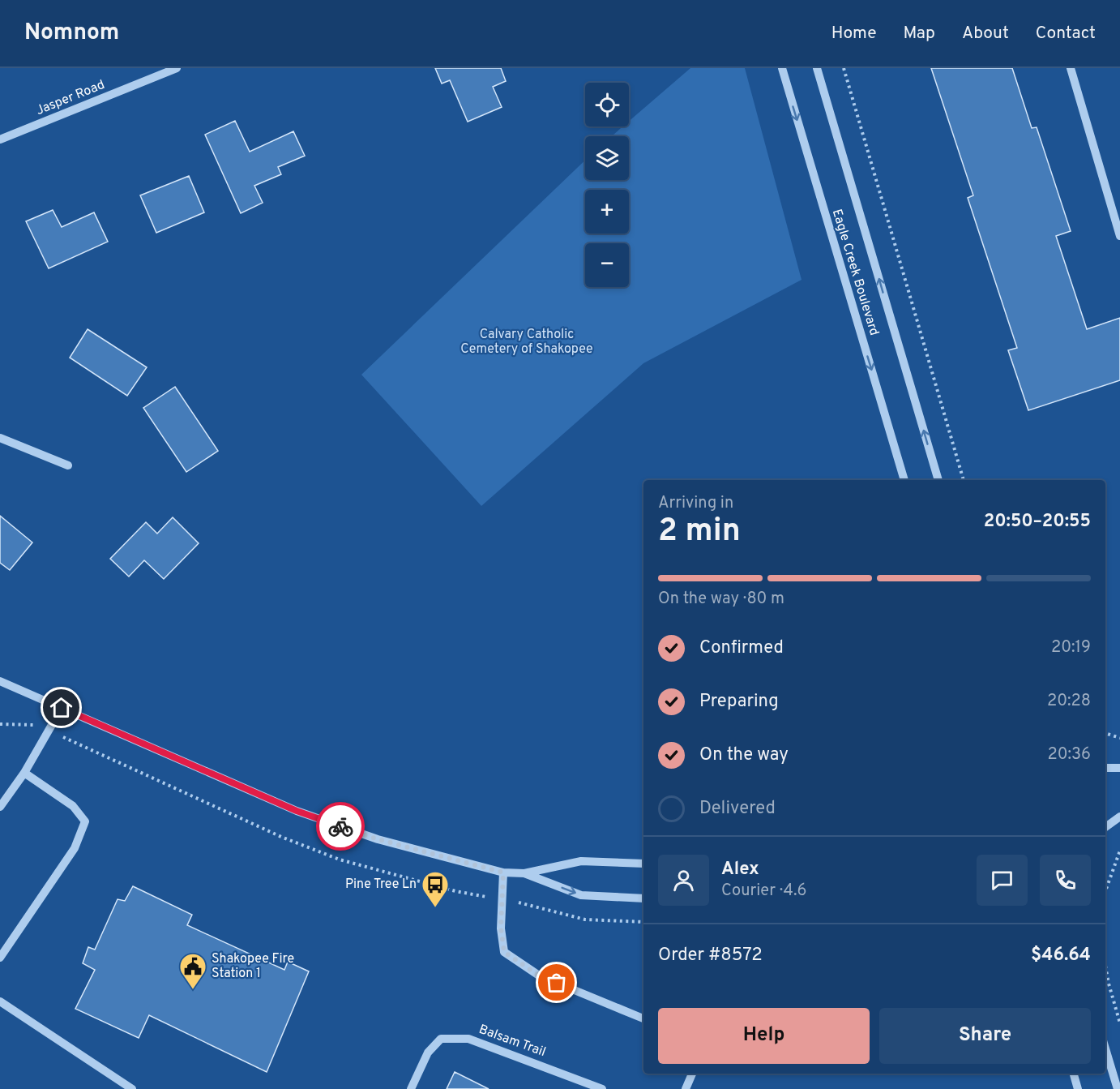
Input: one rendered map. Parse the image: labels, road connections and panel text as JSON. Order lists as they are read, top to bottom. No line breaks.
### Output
{"streets":{"street":["Jasper Road","Eagle Creek Boulevard","Balsam Trail"]},"parks":["Calvary Catholic Cemetery of Shakopee"],"places":{"bus stop":["Pine Tree Ln"],"public building":["Shakopee Fire Station 1"]},"page":{"header":"Nomnom","nav":["Home","Map","About","Contact"],"map_buttons":["+","−"],"heading":["2 min","Arriving in","20:50–20:55"],"panel":["Alex","Courier · 4.6","Order #8572","$46.64"],"bar":"On the way · 80 m","list":[["Confirmed","20:19"],["Preparing","20:28"],["On the way","20:36"],"Delivered"],"buttons":["Help","Share"]}}
